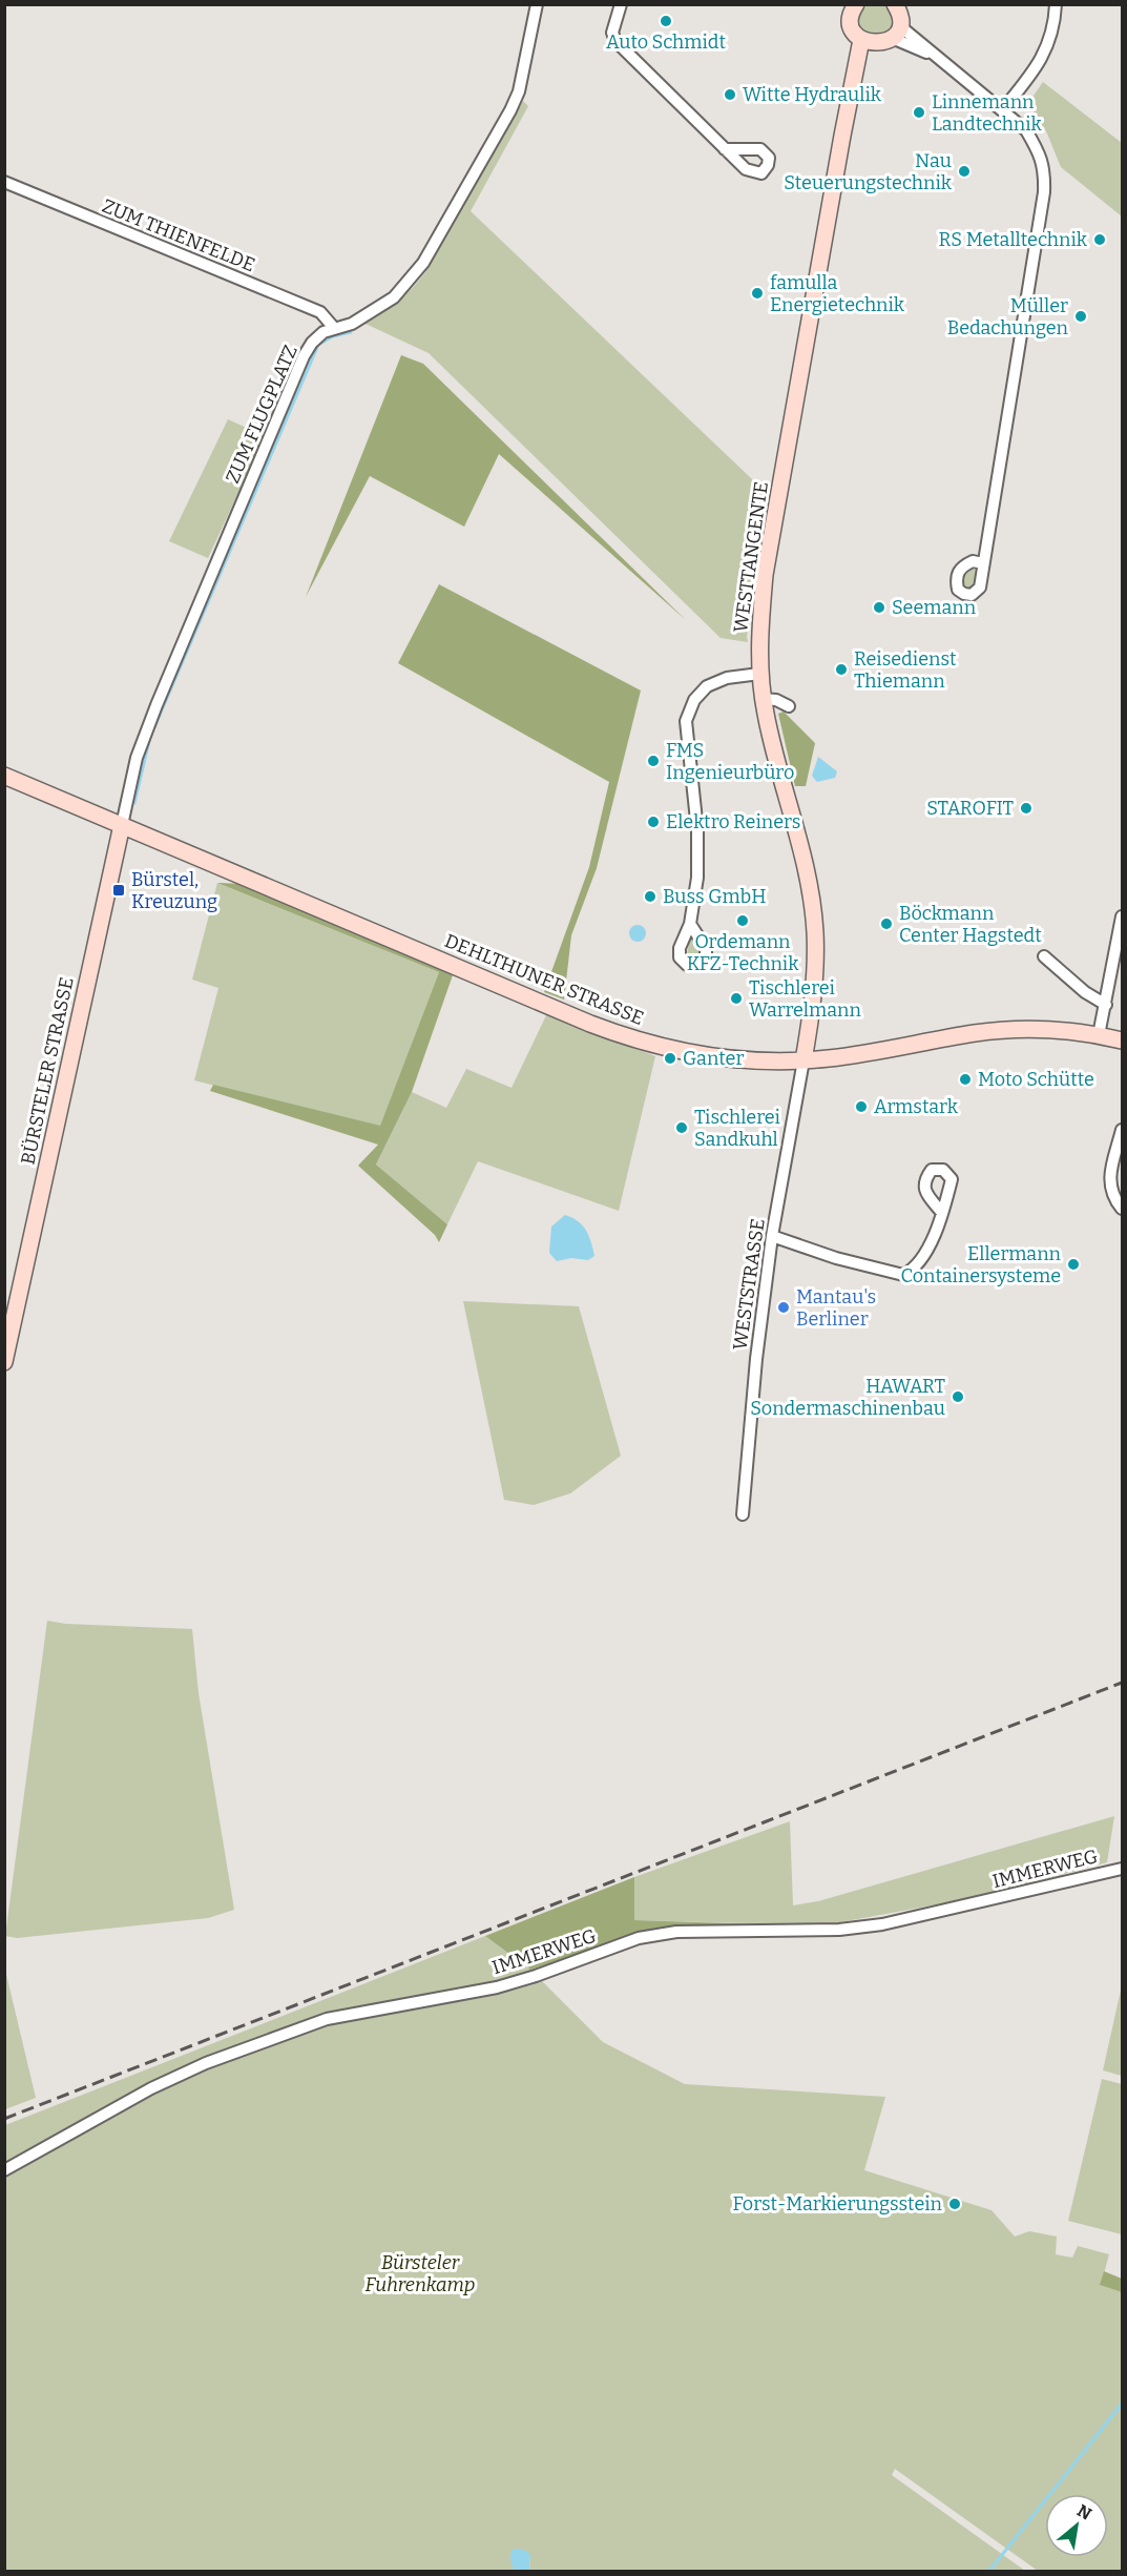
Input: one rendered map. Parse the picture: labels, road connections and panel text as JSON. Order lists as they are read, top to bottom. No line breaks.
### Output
{"streets":{"street":["ZUM THIENFELDE","ZUM FLUGPLATZ","WESTTANGENTE","DEHLTHUNER STRASSE","BÜRSTELER STRASSE","WESTSTRASSE","IMMERWEG"]},"crossings":[["ZUM THIENFELDE","ZUM FLUGPLATZ"],["ZUM FLUGPLATZ","DEHLTHUNER STRASSE"],["ZUM FLUGPLATZ","BÜRSTELER STRASSE"],["WESTTANGENTE","DEHLTHUNER STRASSE"],["WESTTANGENTE","WESTSTRASSE"],["DEHLTHUNER STRASSE","BÜRSTELER STRASSE"],["DEHLTHUNER STRASSE","WESTSTRASSE"]],"parks":["Bürsteler Fuhrenkamp"],"places":{"other":["Auto Schmidt","Witte Hydraulik","Linnemann Landtechnik","Nau Steuerungstechnik","RS Metalltechnik","famulla Energietechnik","Müller Bedachungen","Seemann","Reisedienst Thiemann","FMS Ingenieurbüro","STAROFIT","Elektro Reiners","Buss GmbH","Ordemann KFZ-Technik","Böckmann Center Hagstedt","Tischlerei Warrelmann","Ganter","Moto Schütte","Armstark","Tischlerei Sandkuhl","Ellermann Containersysteme","Mantau's Berliner","HAWART Sondermaschinenbau","Forst-Markierungsstein"],"transit":["Bürstel, Kreuzung"]},"north":"top right"}
